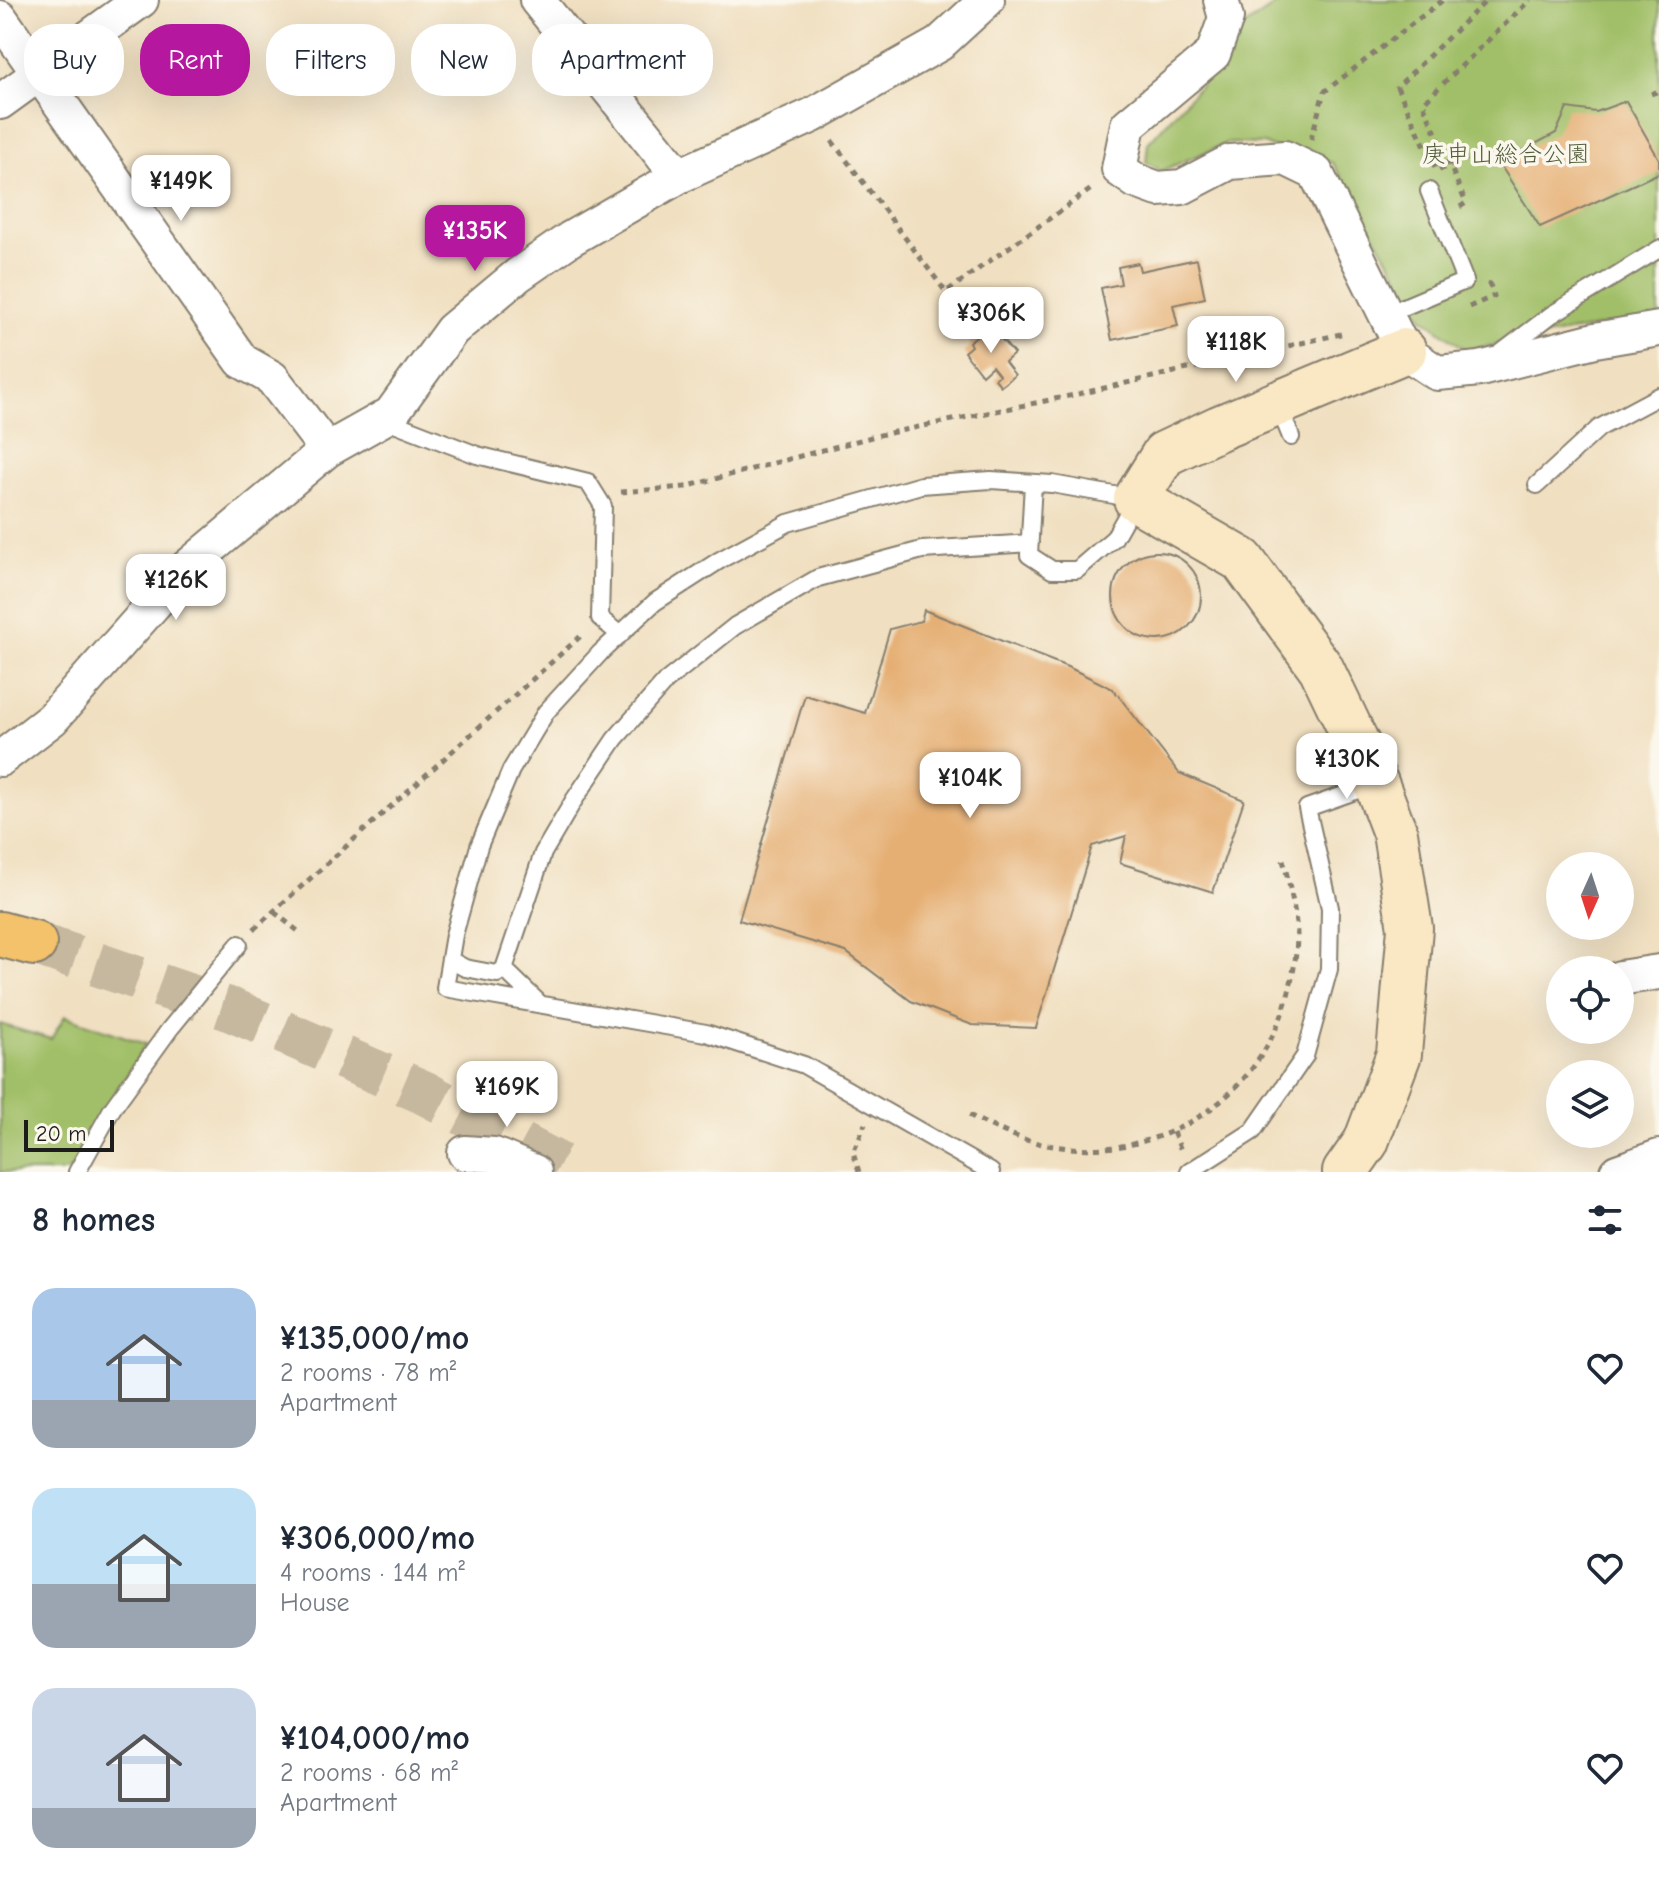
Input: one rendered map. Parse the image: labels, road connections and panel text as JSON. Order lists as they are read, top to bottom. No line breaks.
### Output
{"parks":["庚申山総合公園"],"scale_bar":"20 m","north":"bottom","page":{"chip":["Buy","Rent","Filters","New","Apartment"],"price":["¥149K","¥135K","¥306K","¥118K","¥126K","¥130K","¥104K","¥169K"],"scale":"20 m","heading":"8 homes","list":[{"name":"¥135,000/mo","note":"2 rooms · 78 m² · Apartment"},{"name":"¥306,000/mo","note":"4 rooms · 144 m² · House"},{"name":"¥104,000/mo","note":"2 rooms · 68 m² · Apartment"}]}}
